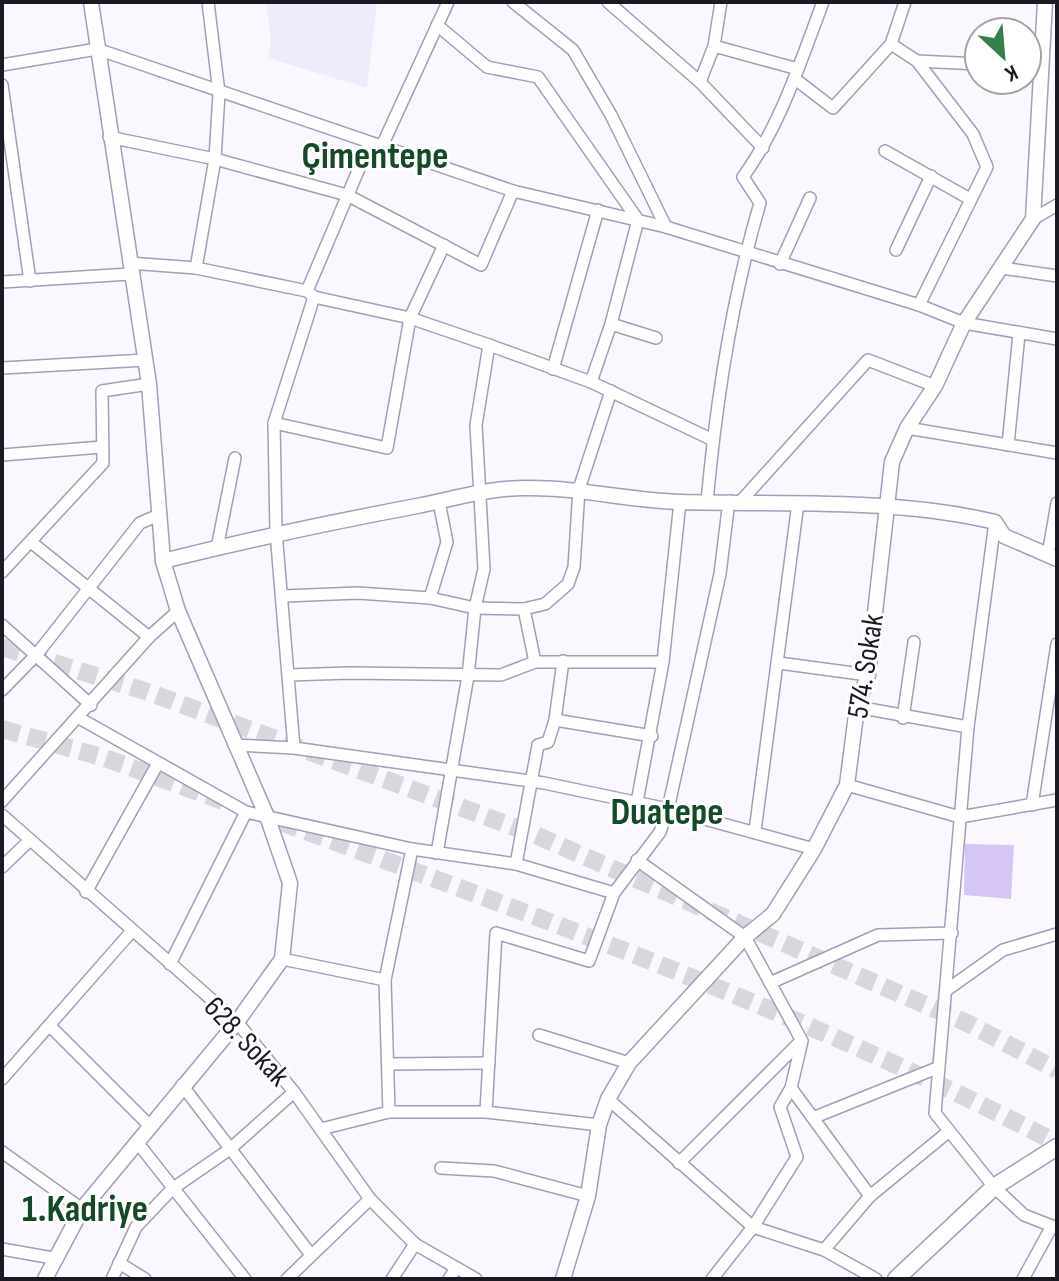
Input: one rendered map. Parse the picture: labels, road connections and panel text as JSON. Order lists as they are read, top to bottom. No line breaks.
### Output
{"streets":{"street":["574. Sokak","628. Sokak"]},"districts":["Çimentepe","Duatepe","1.Kadriye"],"north":"bottom right"}
